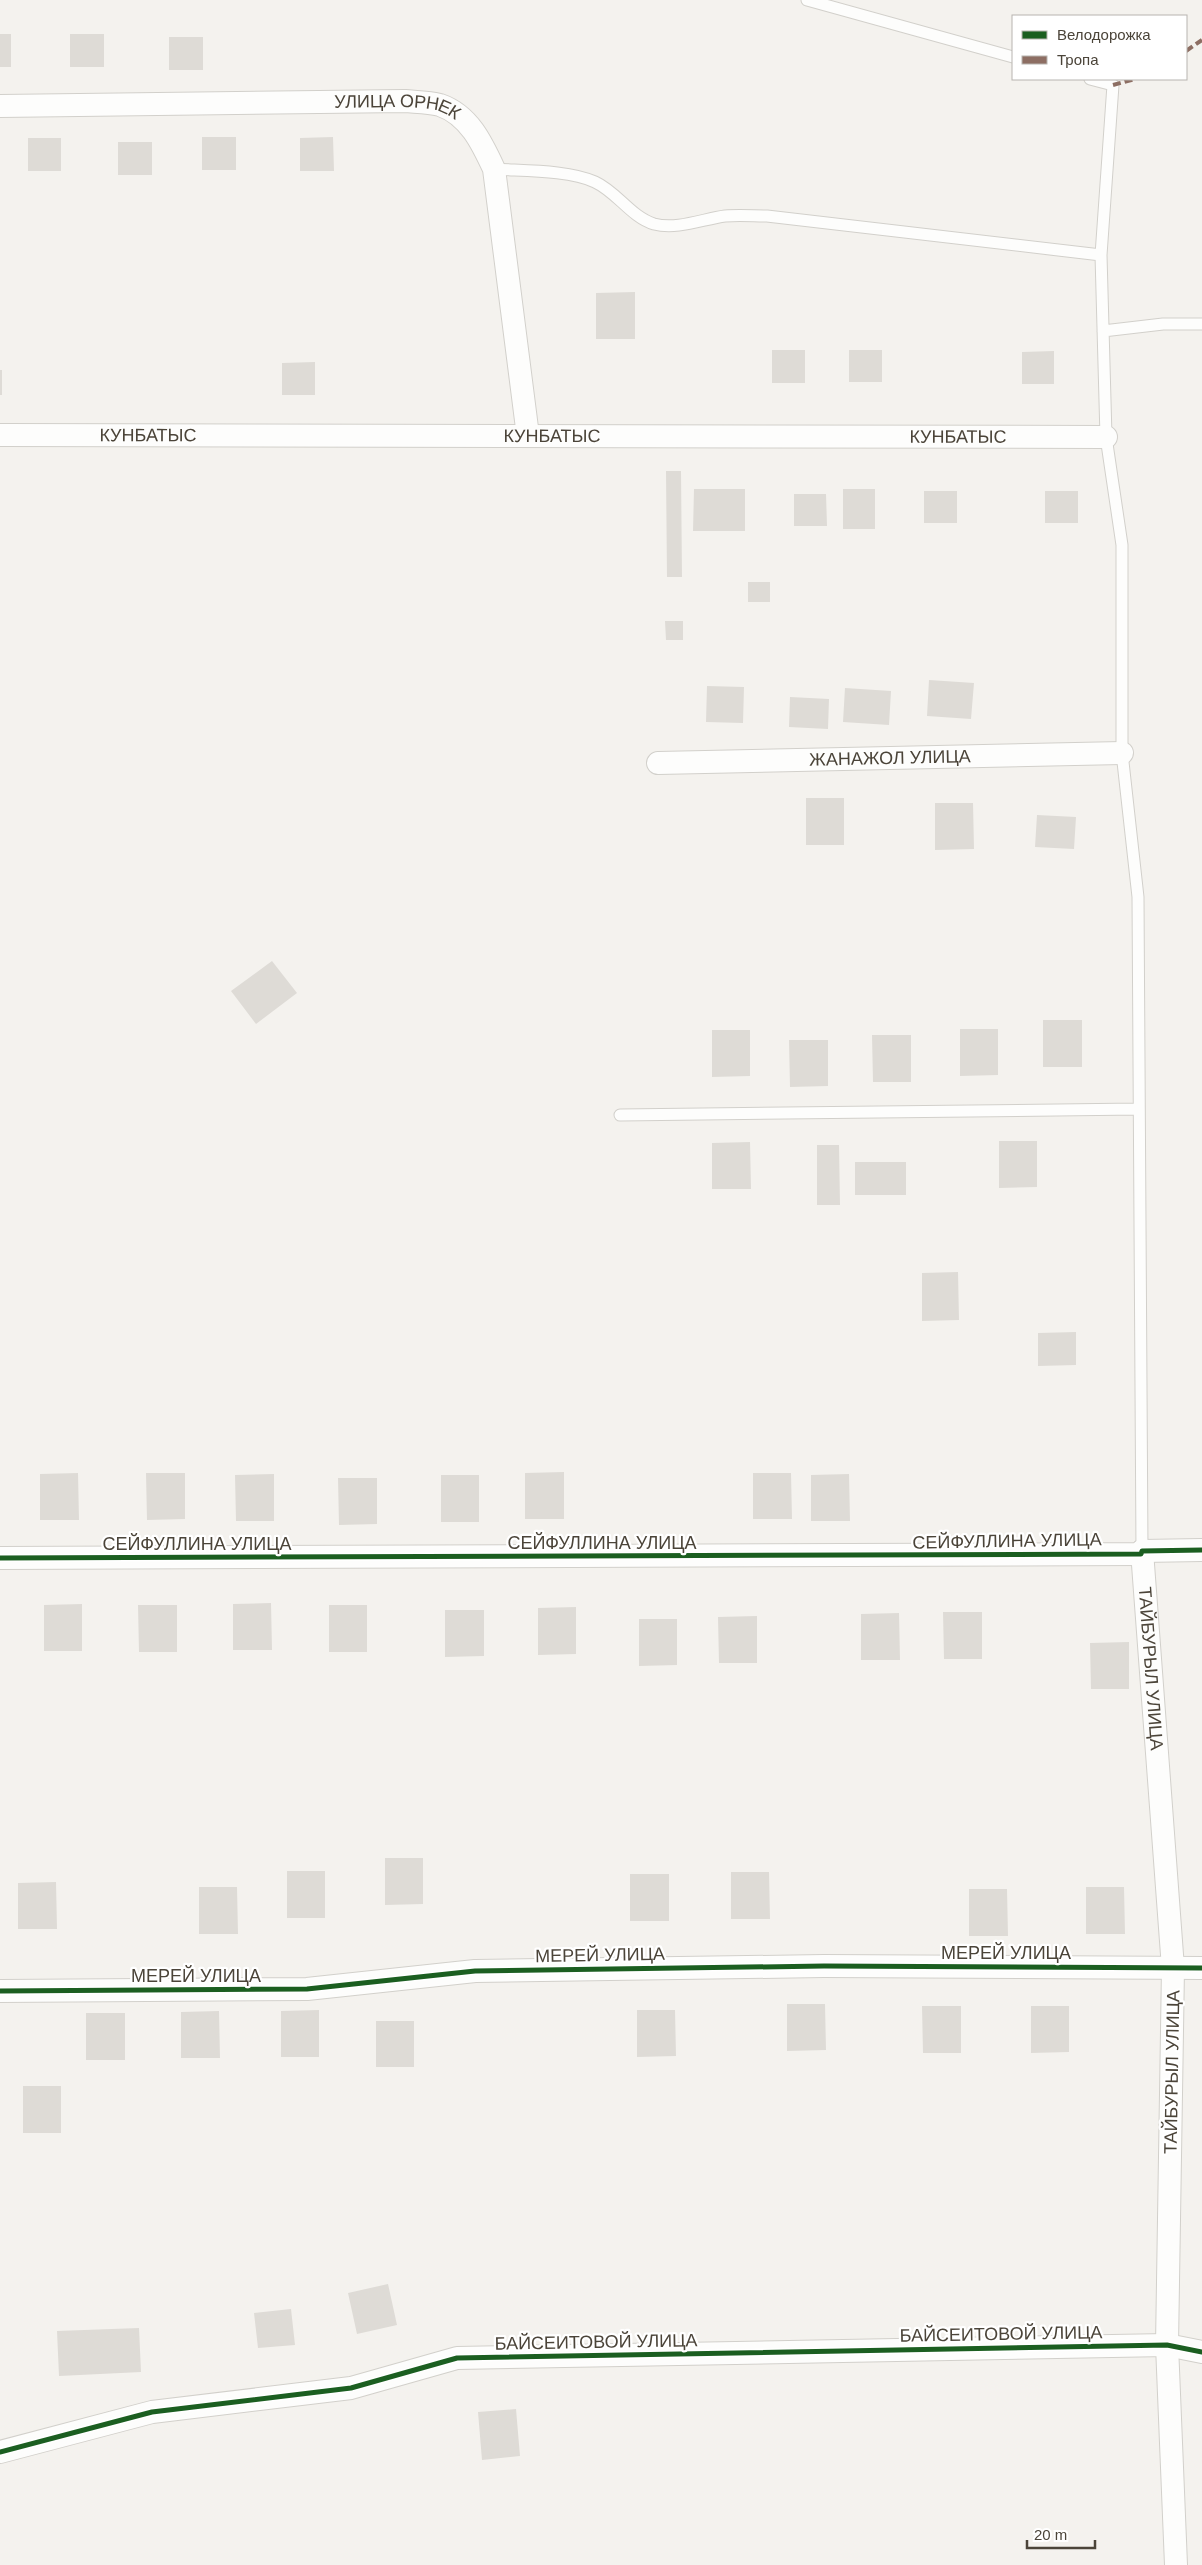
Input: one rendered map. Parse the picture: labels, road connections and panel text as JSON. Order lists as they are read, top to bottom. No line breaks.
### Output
{"streets":{"street":["УЛИЦА ОРНЕК","КУНБАТЫС","ЖАНАЖОЛ УЛИЦА","СЕЙФУЛЛИНА УЛИЦА","ТАЙБУРЫЛ УЛИЦА","МЕРЕЙ УЛИЦА","БАЙСЕИТОВОЙ УЛИЦА"]},"crossings":[["УЛИЦА ОРНЕК","КУНБАТЫС"],["СЕЙФУЛЛИНА УЛИЦА","ТАЙБУРЫЛ УЛИЦА"],["ТАЙБУРЫЛ УЛИЦА","МЕРЕЙ УЛИЦА"],["ТАЙБУРЫЛ УЛИЦА","БАЙСЕИТОВОЙ УЛИЦА"]],"legend":["Велодорожка","Тропа"],"scale_bar":"20 m"}
